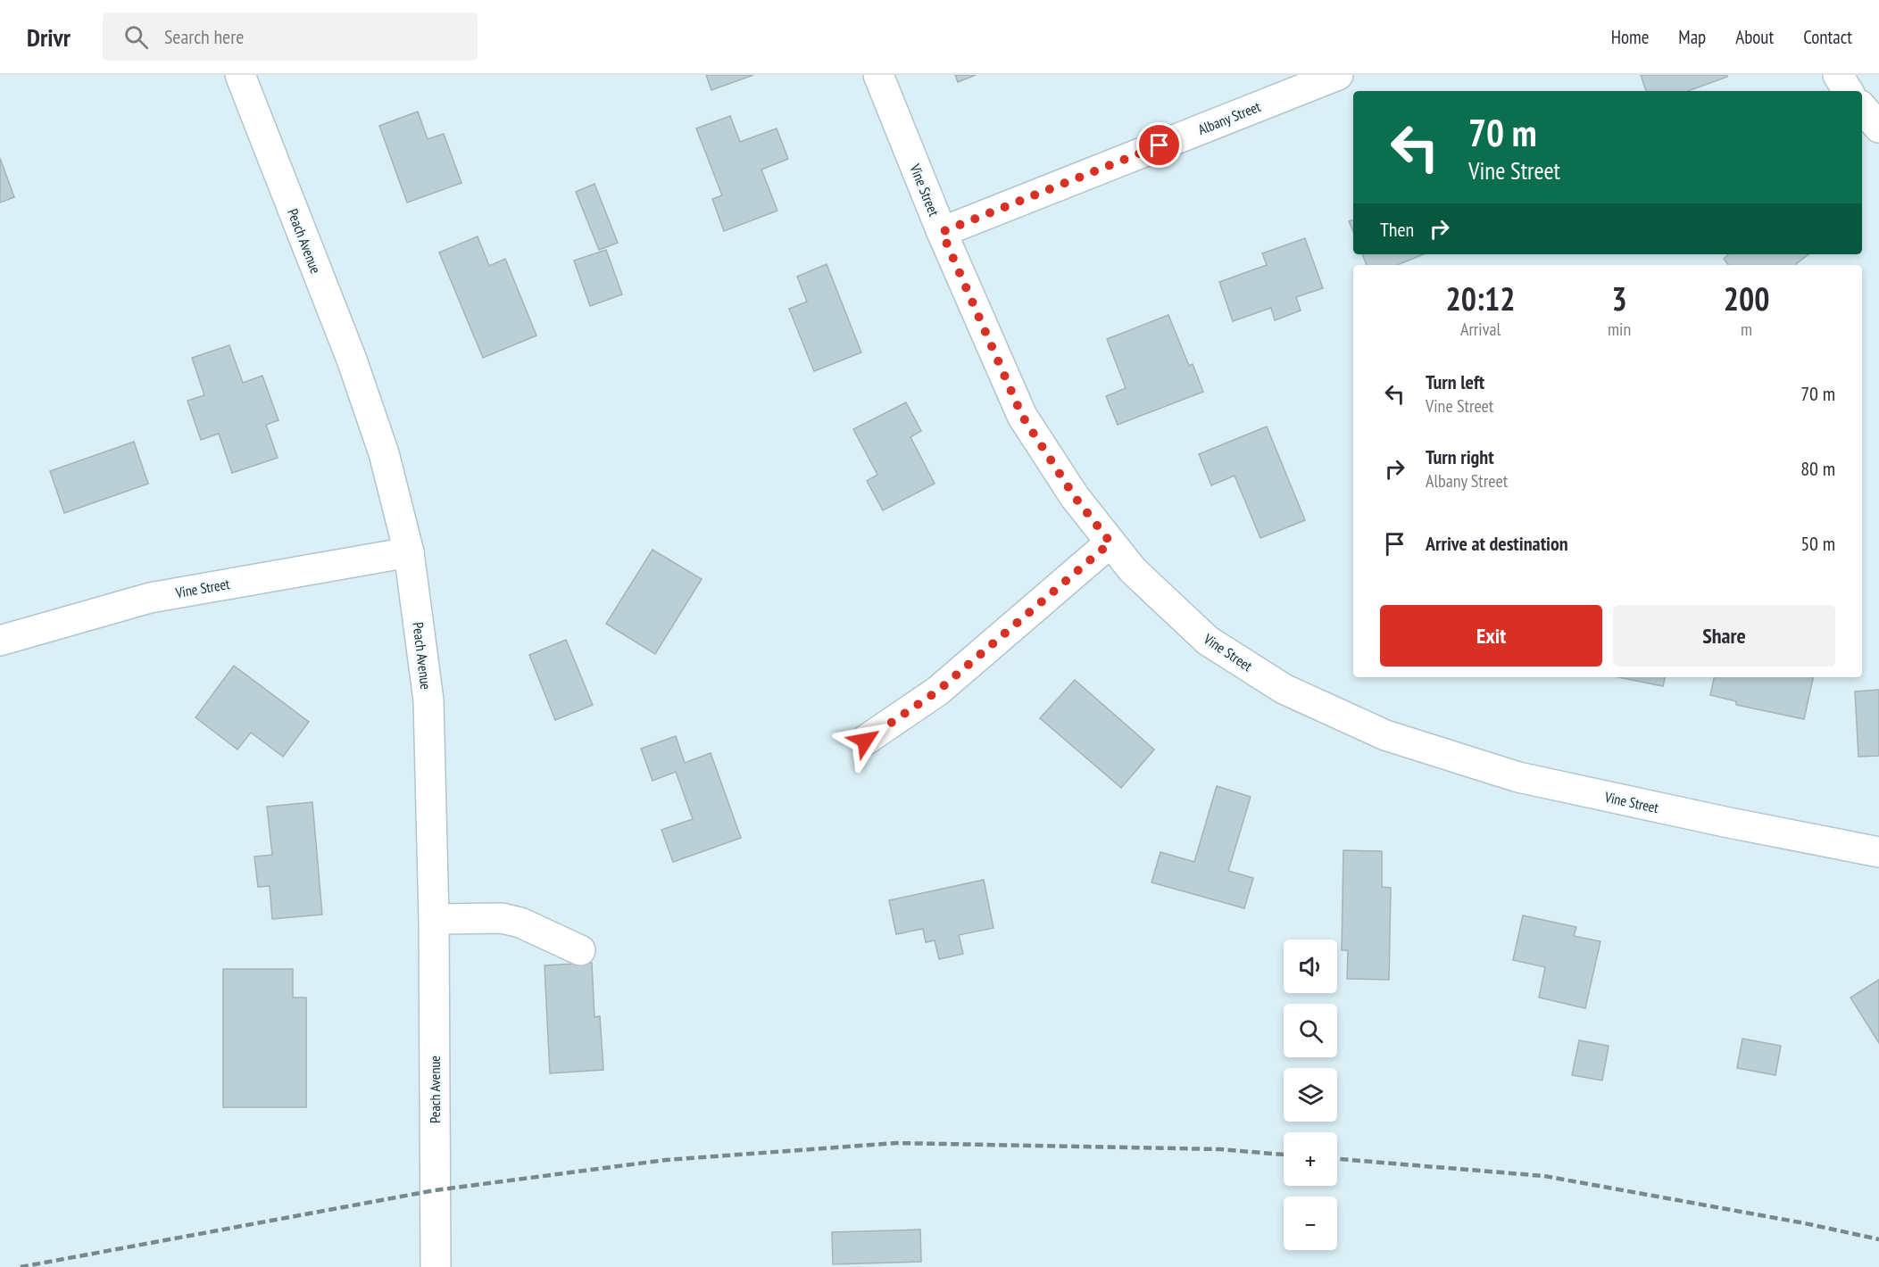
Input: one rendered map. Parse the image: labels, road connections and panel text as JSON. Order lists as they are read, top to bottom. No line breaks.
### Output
{"streets":{"street":["Albany Street","Vine Street","Peach Avenue"]},"crossings":[["Albany Street","Vine Street"],["Vine Street","Peach Avenue"]],"page":{"header":"Drivr","search":"Search here","nav":["Home","Map","About","Contact"],"turn":["70 m","Vine Street"],"then":"Then","eta":["20:12","Arrival","3","min","200","m"],"list":[{"name":"Turn left","note":"Vine Street","value":"70 m"},{"name":"Turn right","note":"Albany Street","value":"80 m"},{"name":"Arrive at destination","value":"50 m"}],"buttons":["Exit","Share"],"map_buttons":["+","−"]}}
